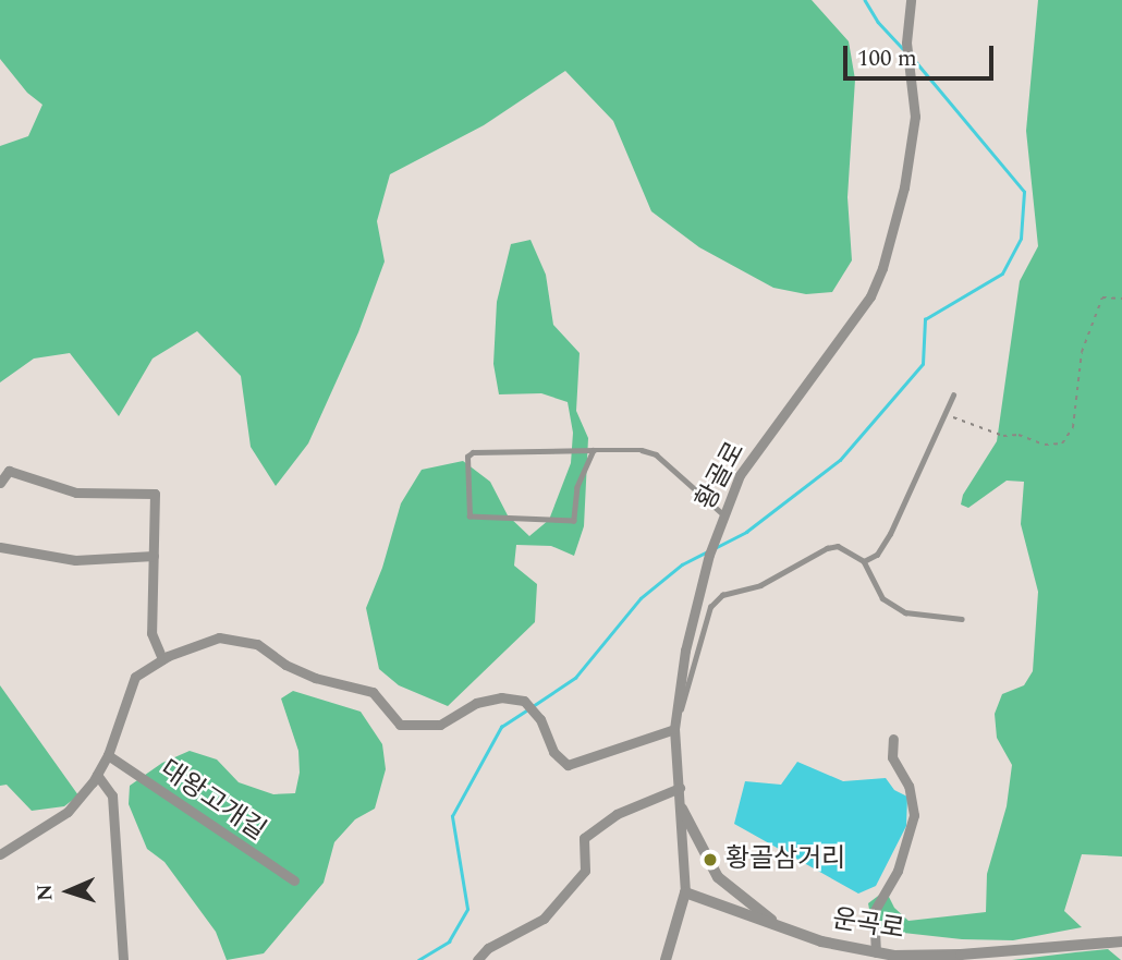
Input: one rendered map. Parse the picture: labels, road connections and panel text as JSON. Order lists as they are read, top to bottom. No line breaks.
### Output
{"streets":{"street":["황골로","대왕고개길","운곡로"]},"crossings":[["황골로","운곡로"]],"places":["황골삼거리"],"scale_bar":"100 m","north":"left"}
